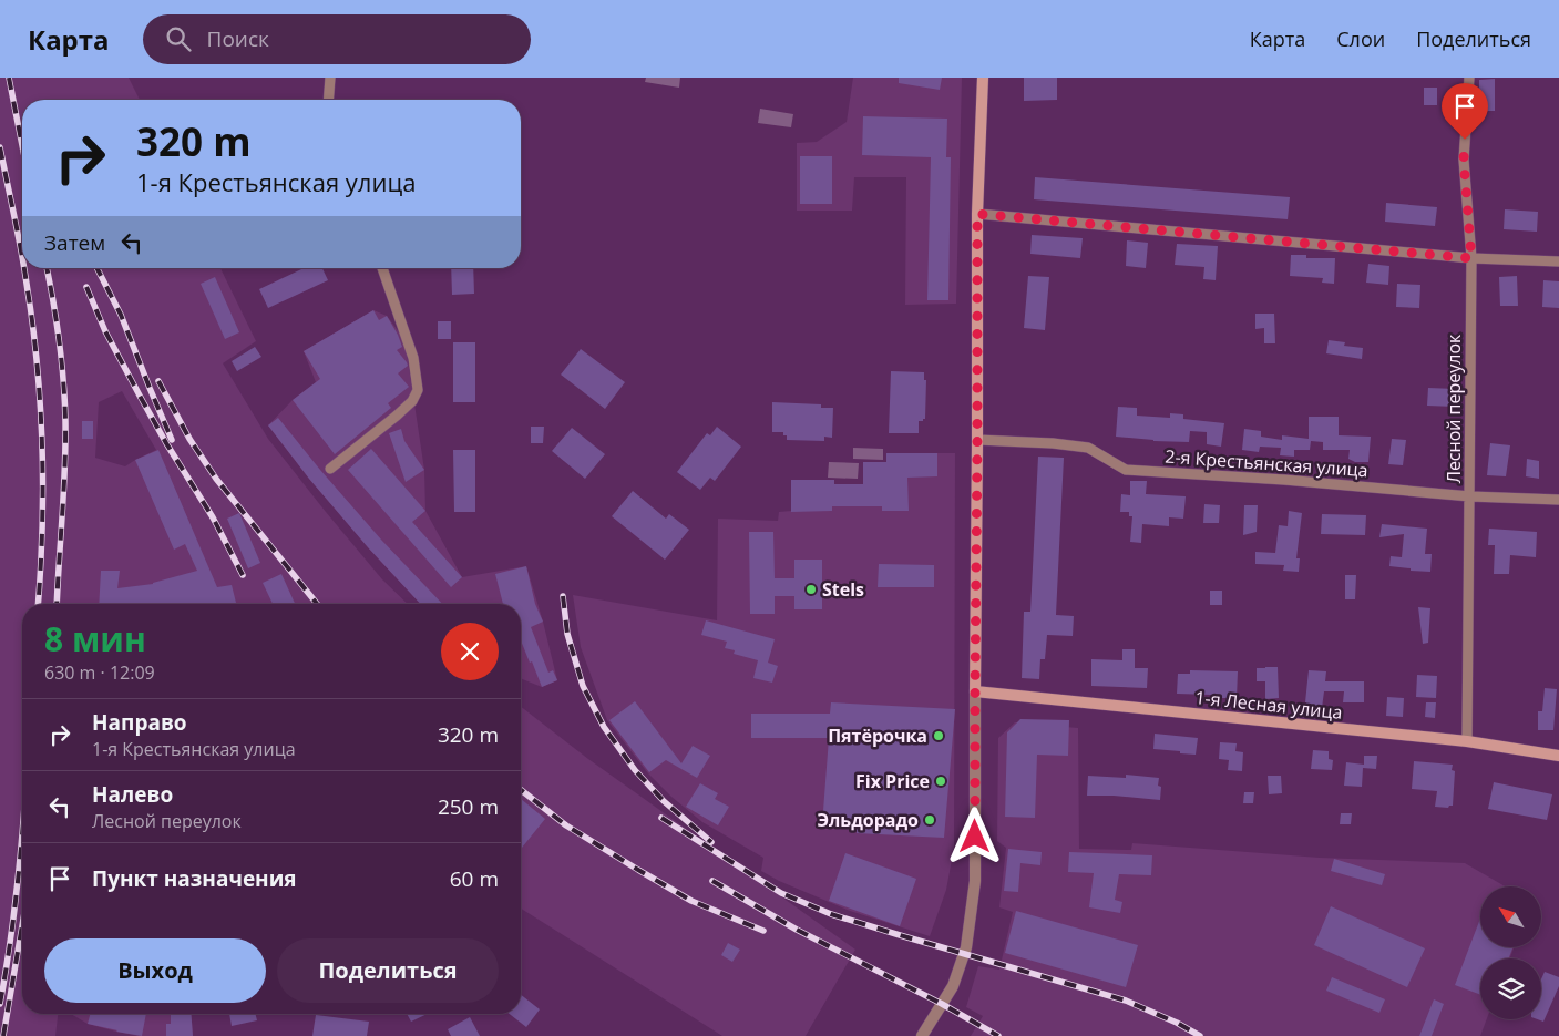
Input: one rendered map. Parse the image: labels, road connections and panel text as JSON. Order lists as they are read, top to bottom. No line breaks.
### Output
{"streets":{"main road":["1-я Лесная улица"],"street":["Лесной переулок","2-я Крестьянская улица"]},"crossings":[["Лесной переулок","2-я Крестьянская улица"],["Лесной переулок","1-я Лесная улица"]],"places":["Stels","Пятёрочка","Fix Price","Эльдорадо"],"north":"top left","page":{"header":"Карта","search":"Поиск","nav":["Карта","Слои","Поделиться"],"turn":["320 m","1-я Крестьянская улица"],"then":"Затем","heading":["8 мин","630 m · 12:09"],"list":[{"name":"Направо","note":"1-я Крестьянская улица","value":"320 m"},{"name":"Налево","note":"Лесной переулок","value":"250 m"},{"name":"Пункт назначения","value":"60 m"}],"buttons":["Выход","Поделиться"]}}
